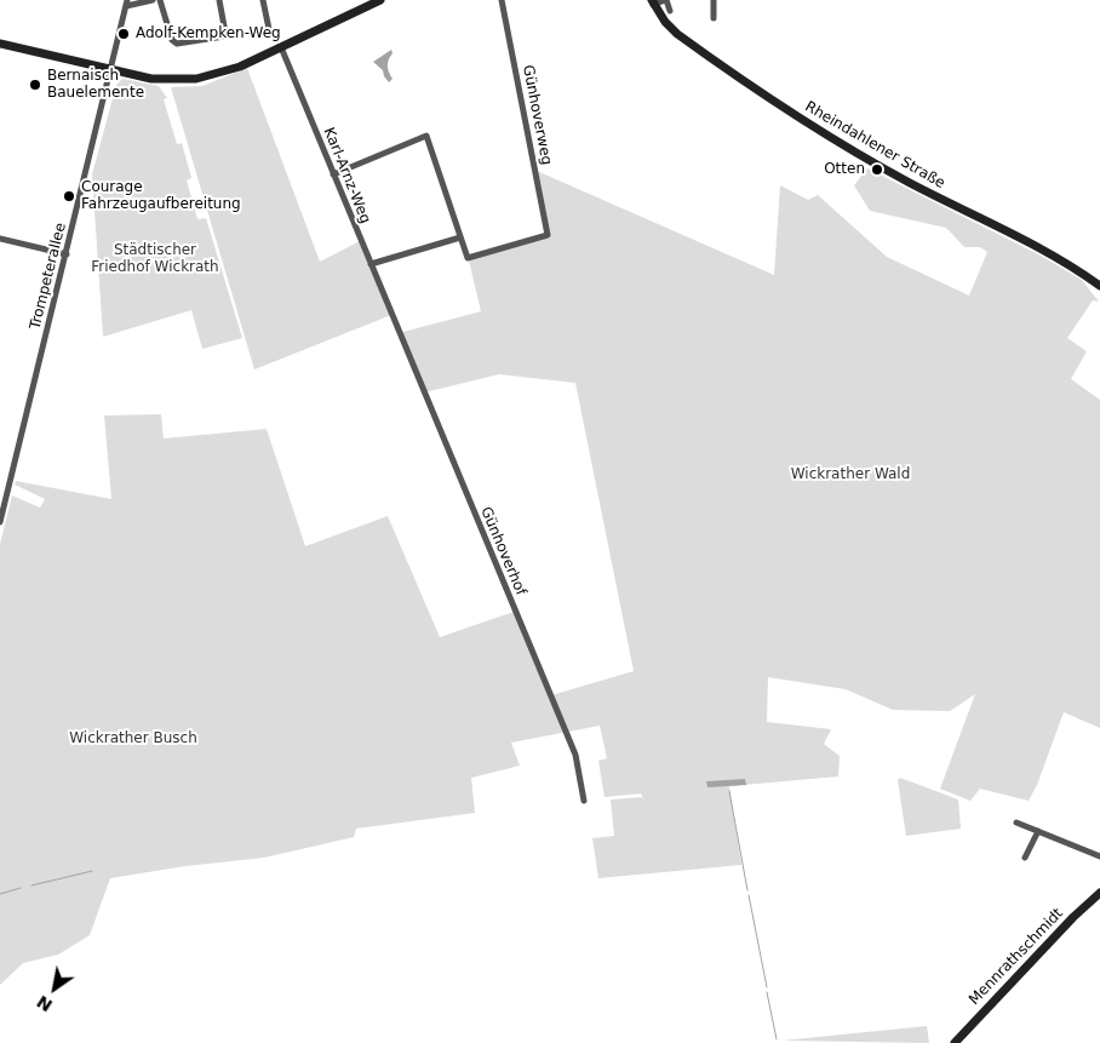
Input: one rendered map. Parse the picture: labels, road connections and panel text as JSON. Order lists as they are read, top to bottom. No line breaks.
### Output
{"streets":{"main road":["Rheindahlener Straße","Mennrathschmidt"],"street":["Günhoverweg","Karl-Arnz-Weg","Trompeterallee","Günhoverhof"]},"crossings":[["Karl-Arnz-Weg","Günhoverhof"]],"parks":["Städtischer Friedhof Wickrath","Wickrather Wald","Wickrather Busch"],"places":["Adolf-Kempken-Weg","Bernaisch Bauelemente","Otten","Courage Fahrzeugaufbereitung"],"north":"bottom left"}
